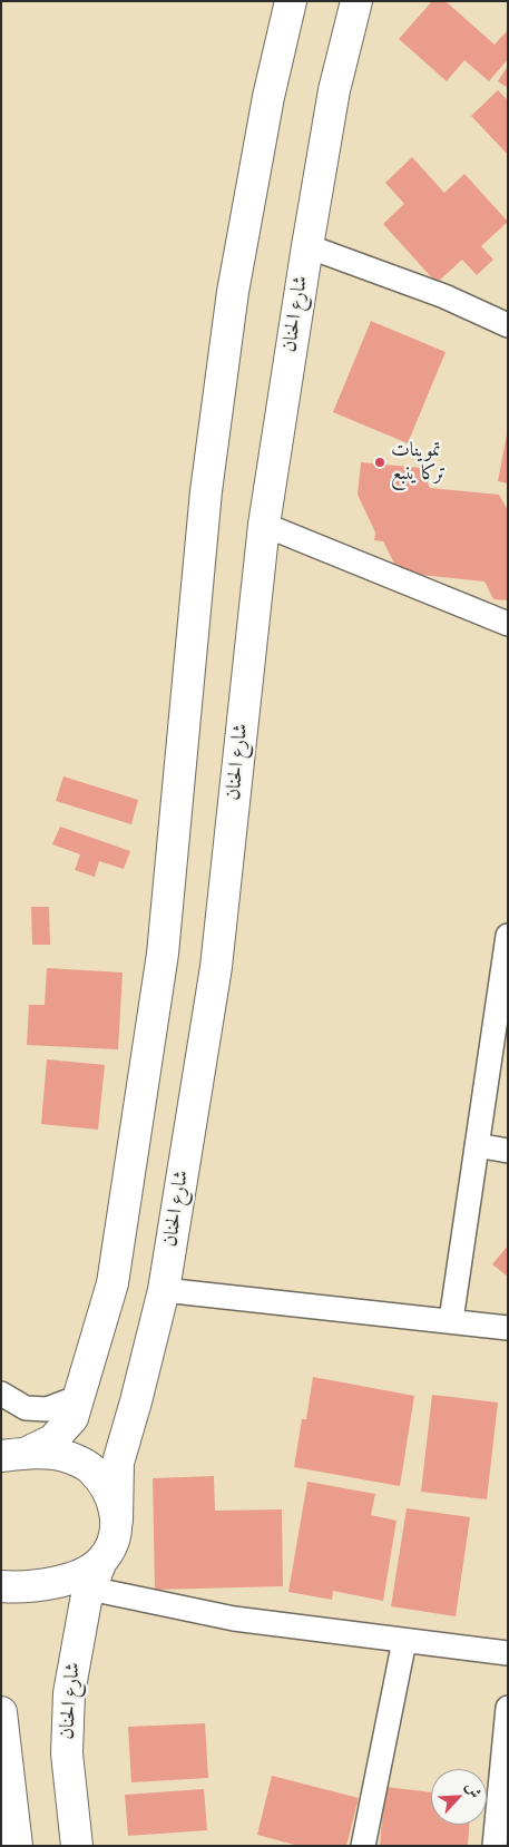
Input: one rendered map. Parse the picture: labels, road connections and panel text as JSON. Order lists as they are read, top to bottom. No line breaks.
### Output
{"streets":{"main road":["شارع الحنان"]},"places":["تموينات تركا ينبع"],"north":"top right"}
